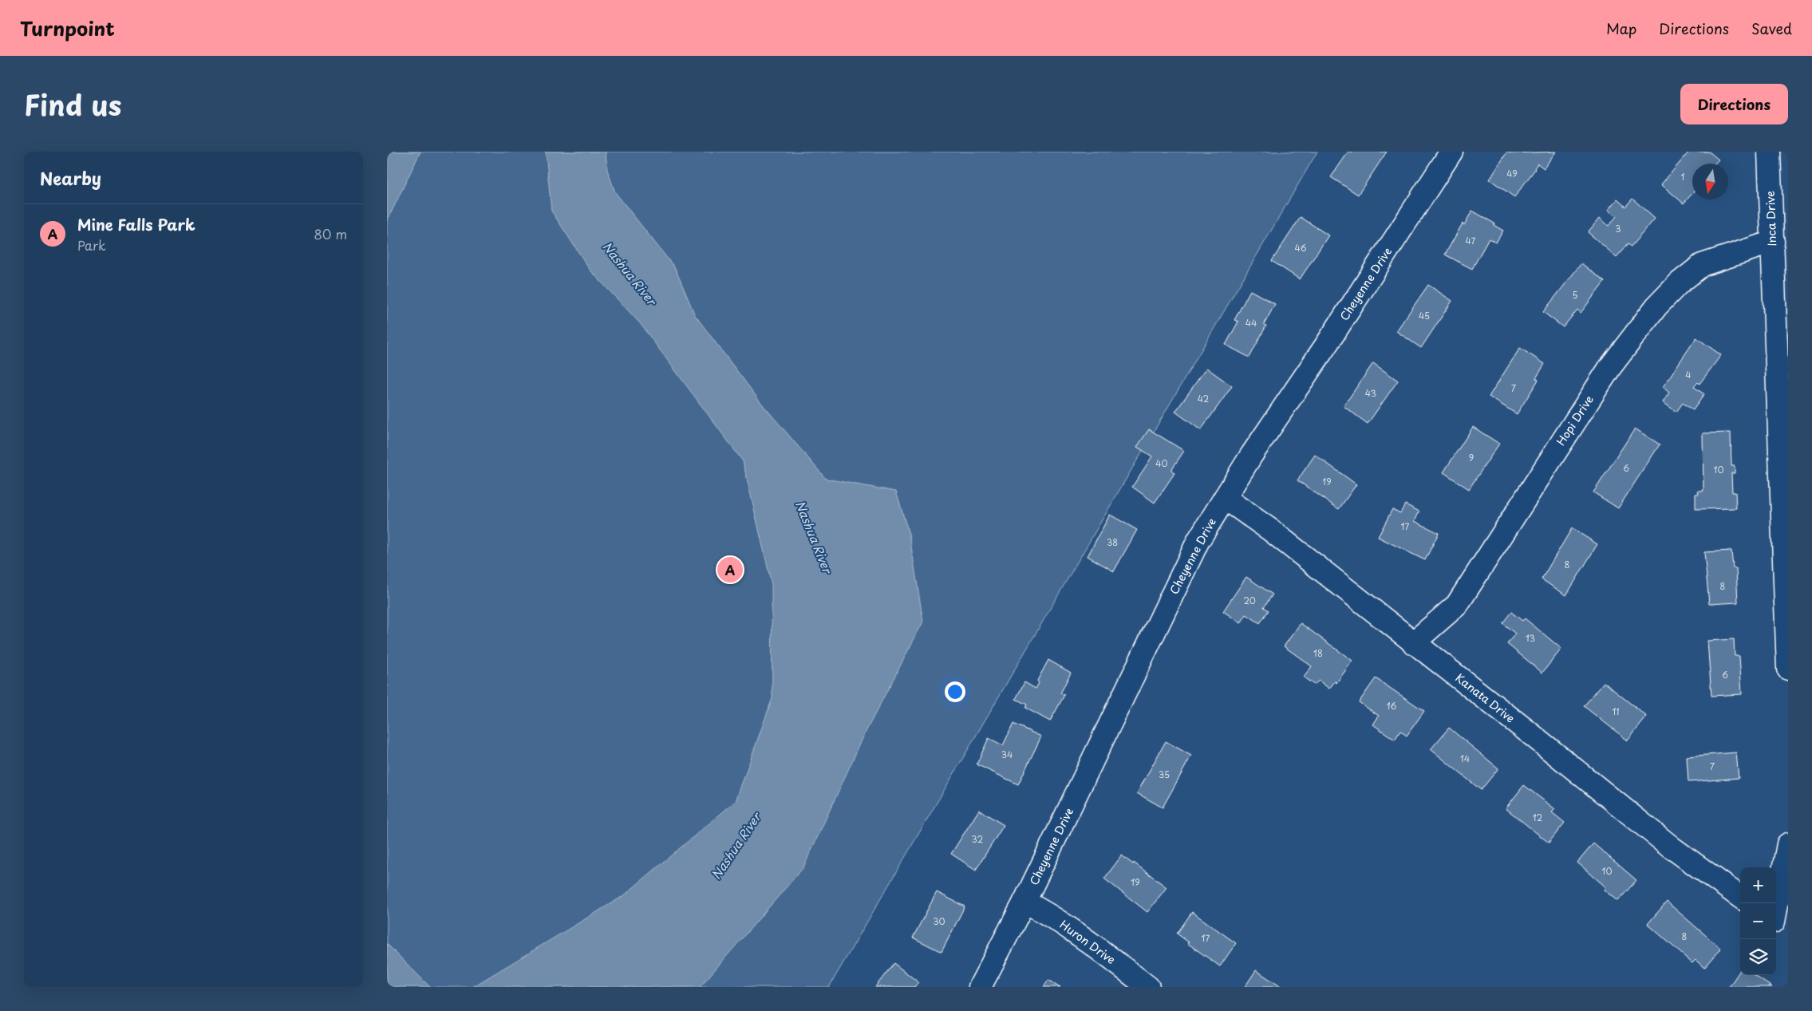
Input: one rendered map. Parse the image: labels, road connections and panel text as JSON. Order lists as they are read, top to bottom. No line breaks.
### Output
{"streets":{"street":["Inca Drive","Cheyenne Drive","Hopi Drive","Kanata Drive","Huron Drive"]},"crossings":[["Inca Drive","Hopi Drive"],["Cheyenne Drive","Kanata Drive"],["Cheyenne Drive","Huron Drive"],["Hopi Drive","Kanata Drive"]],"water":["Nashua River"],"house_numbers":["49","1","3","47","46","5","45","44","4","7","43","42","9","40","6","10","19","17","38","8","8","20","13","18","6","16","11","34","14","7","35","12","32","10","19","30","8","17"],"north":"bottom","page":{"header":"Turnpoint","nav":["Map","Directions","Saved"],"title":"Find us","buttons":"Directions","heading":"Nearby","list":[{"mark":"A","name":"Mine Falls Park","note":"Park","value":"80 m"}],"pins":"A","map_buttons":["+","−"]}}
